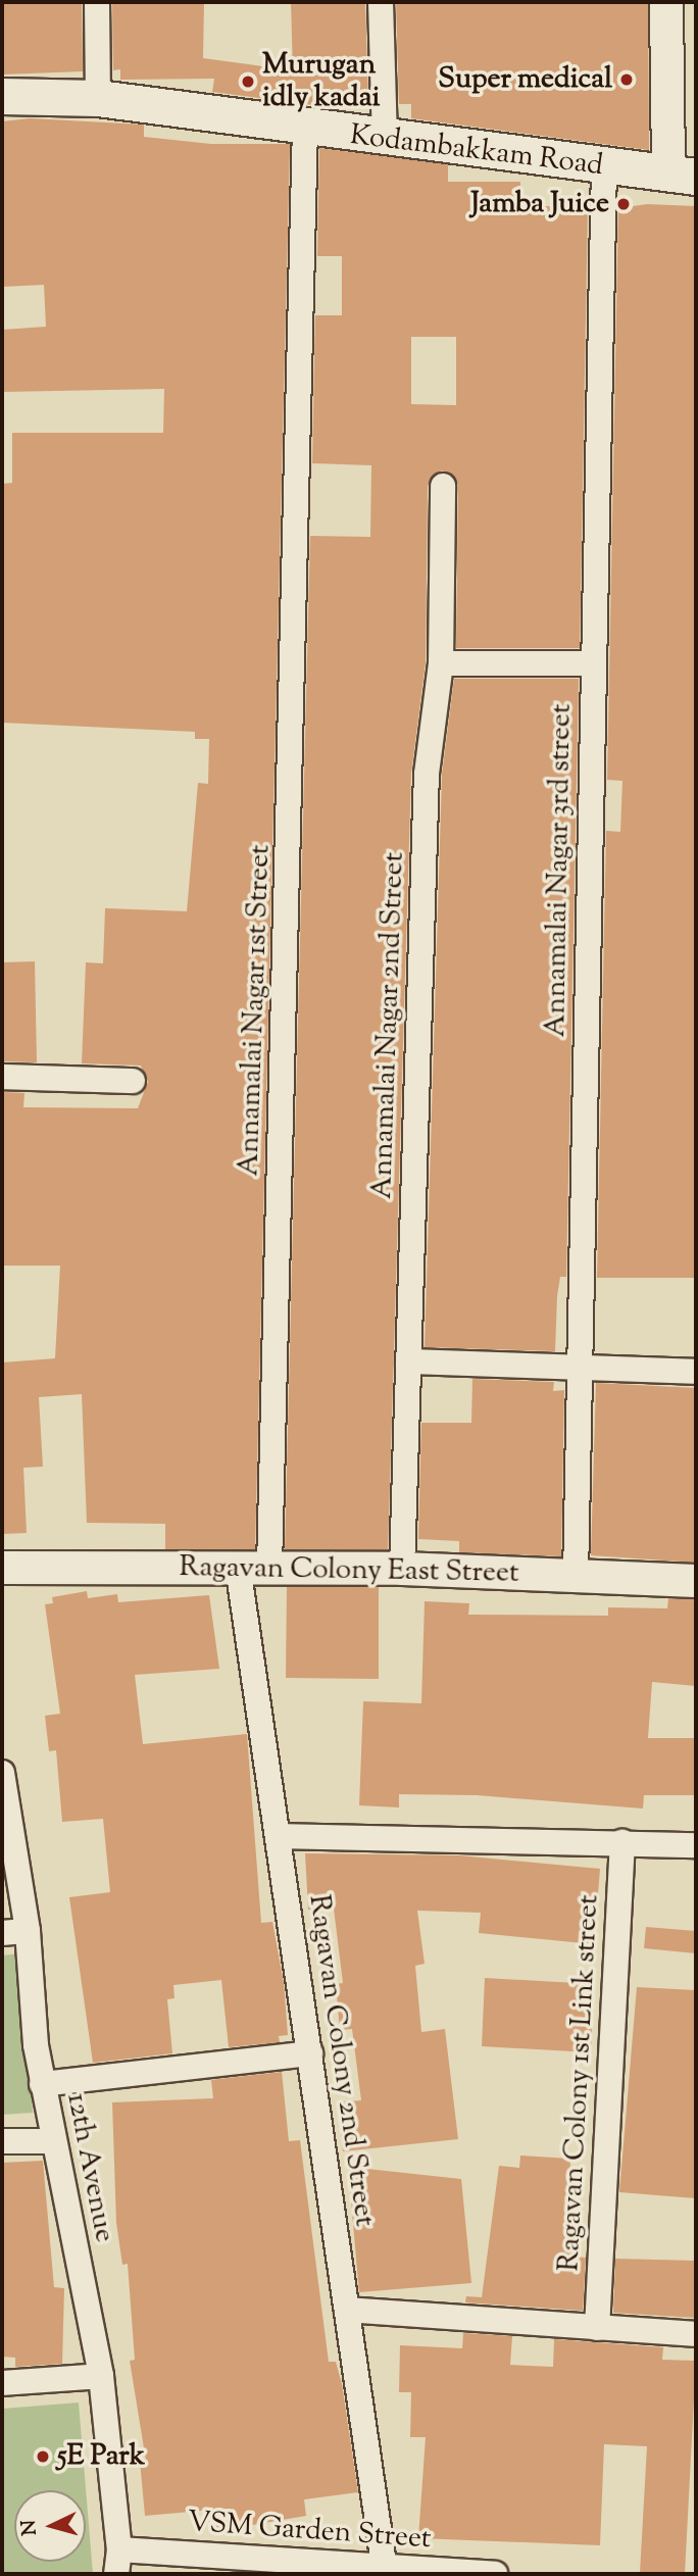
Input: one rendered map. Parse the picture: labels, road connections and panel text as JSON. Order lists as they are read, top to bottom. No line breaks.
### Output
{"streets":{"main road":["Kodambakkam Road"],"street":["Annamalai Nagar 3rd street","Annamalai Nagar 1st Street","Annamalai Nagar 2nd Street","Ragavan Colony East Street","Ragavan Colony 2nd Street","Ragavan Colony 1st Link street","12th Avenue","VSM Garden Street"]},"crossings":[["Kodambakkam Road","Annamalai Nagar 3rd street"],["Kodambakkam Road","Annamalai Nagar 1st Street"],["Annamalai Nagar 3rd street","Ragavan Colony East Street"],["Annamalai Nagar 1st Street","Ragavan Colony East Street"],["Annamalai Nagar 2nd Street","Ragavan Colony East Street"],["Ragavan Colony East Street","Ragavan Colony 2nd Street"],["Ragavan Colony 2nd Street","VSM Garden Street"],["12th Avenue","VSM Garden Street"]],"places":["Super medical","Murugan idly kadai","Jamba Juice","5E Park"],"north":"left"}
